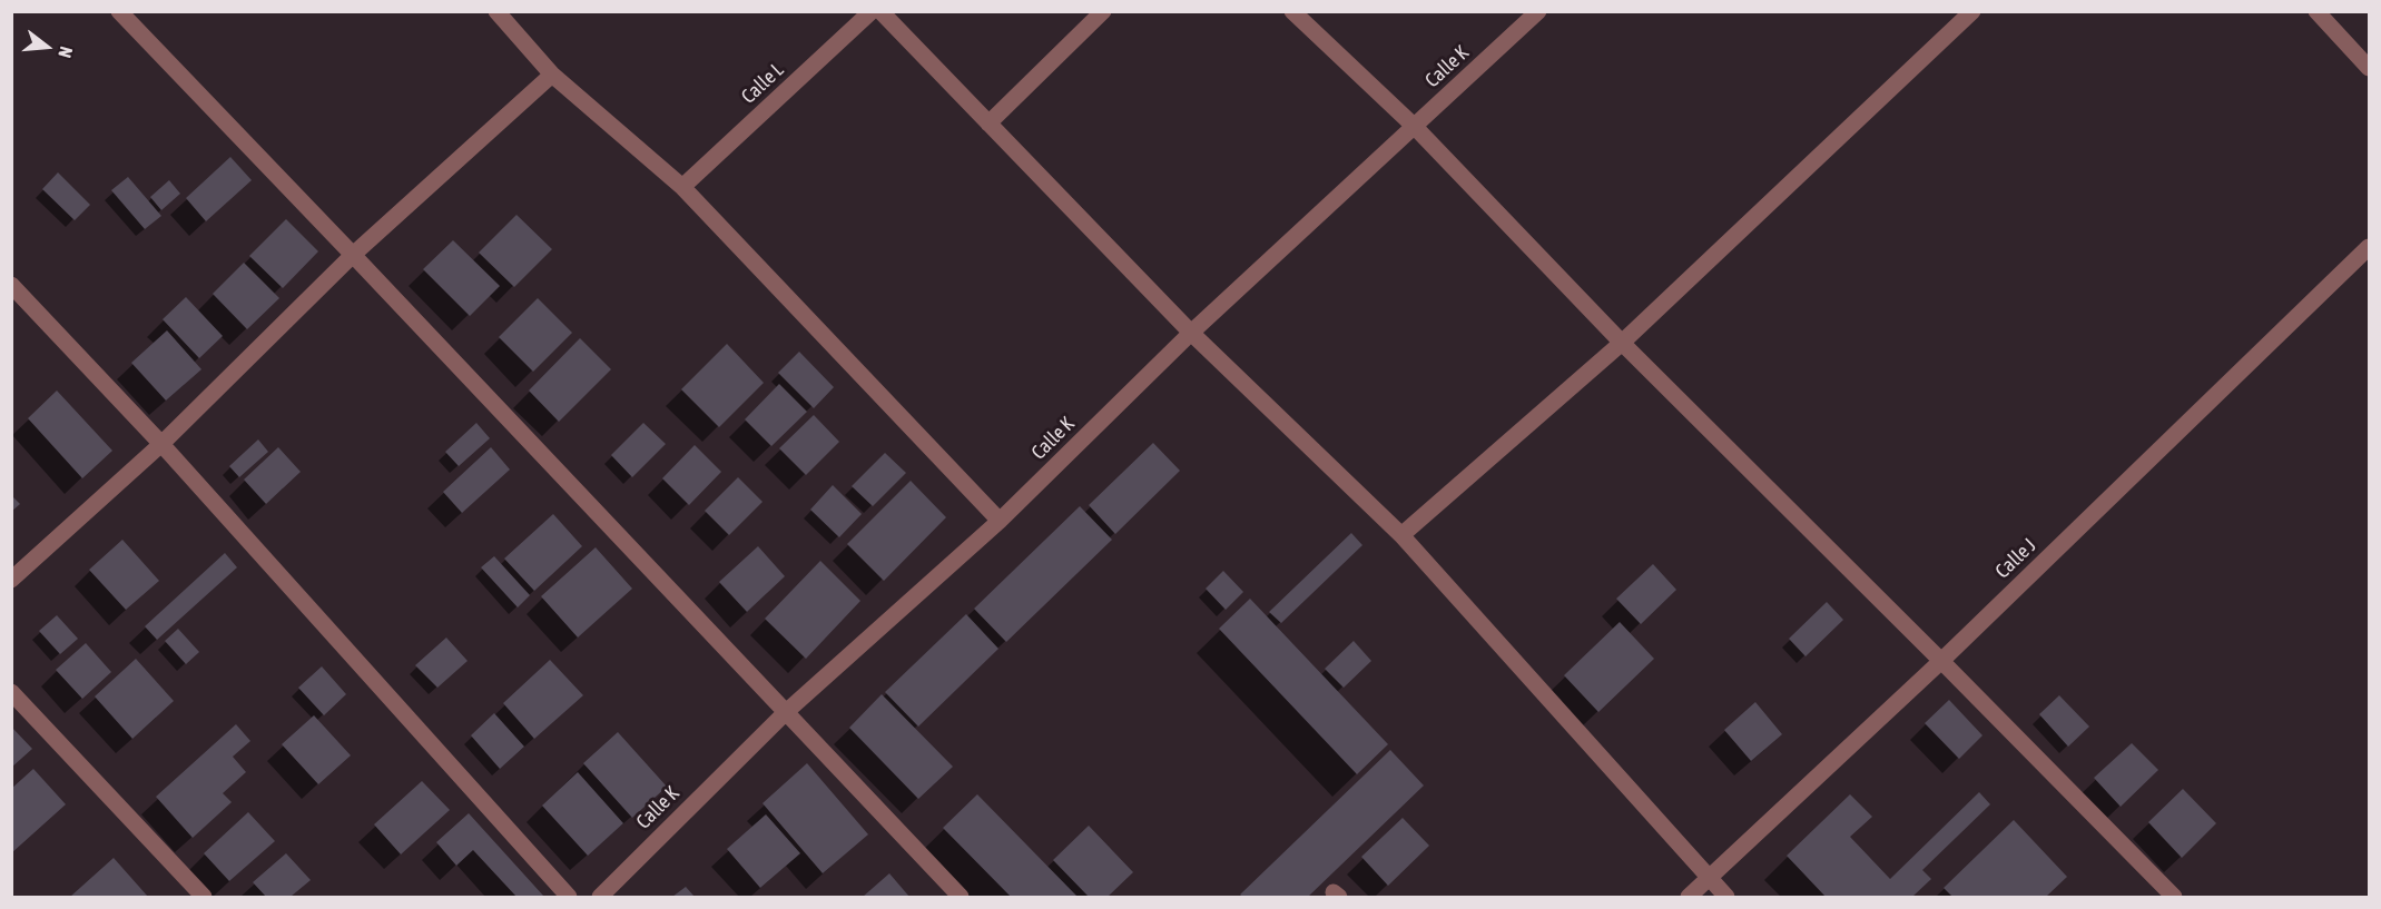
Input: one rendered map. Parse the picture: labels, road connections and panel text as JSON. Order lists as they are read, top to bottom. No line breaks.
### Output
{"streets":{"street":["Calle K","Calle L","Calle J"]},"north":"right"}
